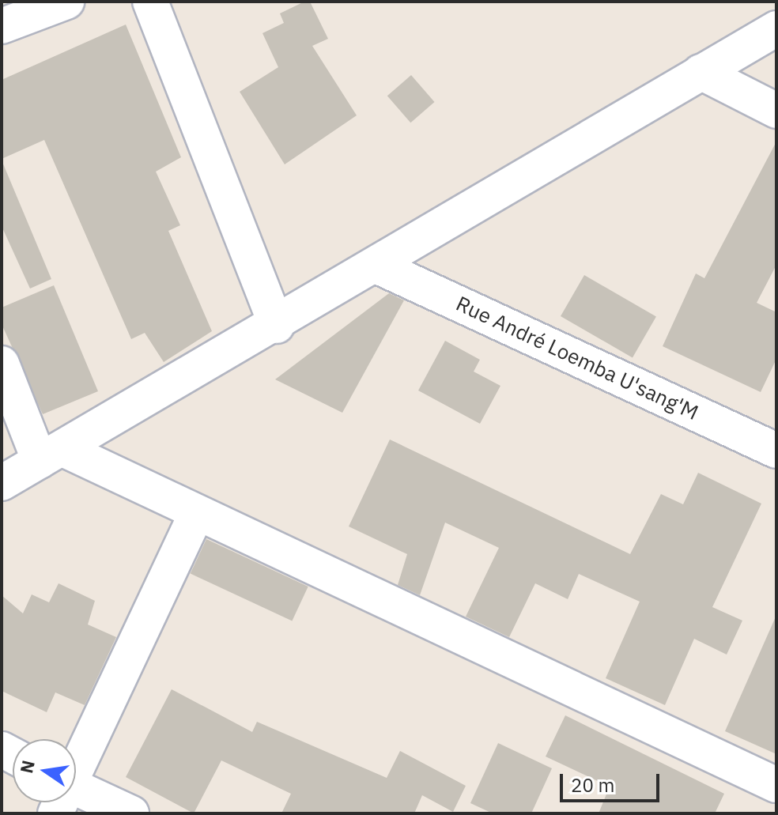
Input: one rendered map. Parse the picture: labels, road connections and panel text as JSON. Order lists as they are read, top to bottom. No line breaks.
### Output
{"streets":{"street":["Rue André Loemba U'sang'M"]},"scale_bar":"20 m","north":"left"}
